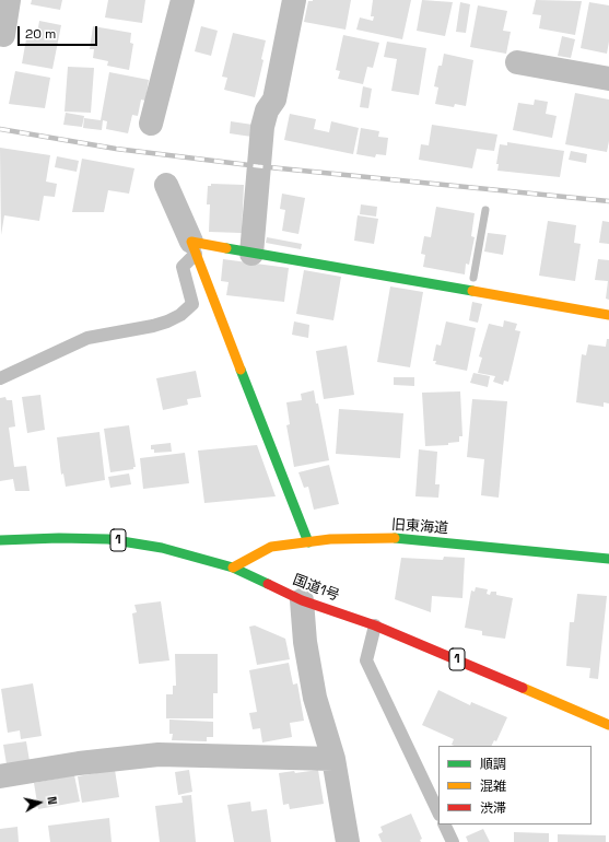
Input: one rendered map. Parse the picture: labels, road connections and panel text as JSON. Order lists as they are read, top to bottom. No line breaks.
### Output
{"streets":{"main road":["旧東海道","1","国道1号"]},"crossings":[["旧東海道","国道1号"]],"legend":["順調","混雑","渋滞"],"scale_bar":"20 m","north":"right"}
